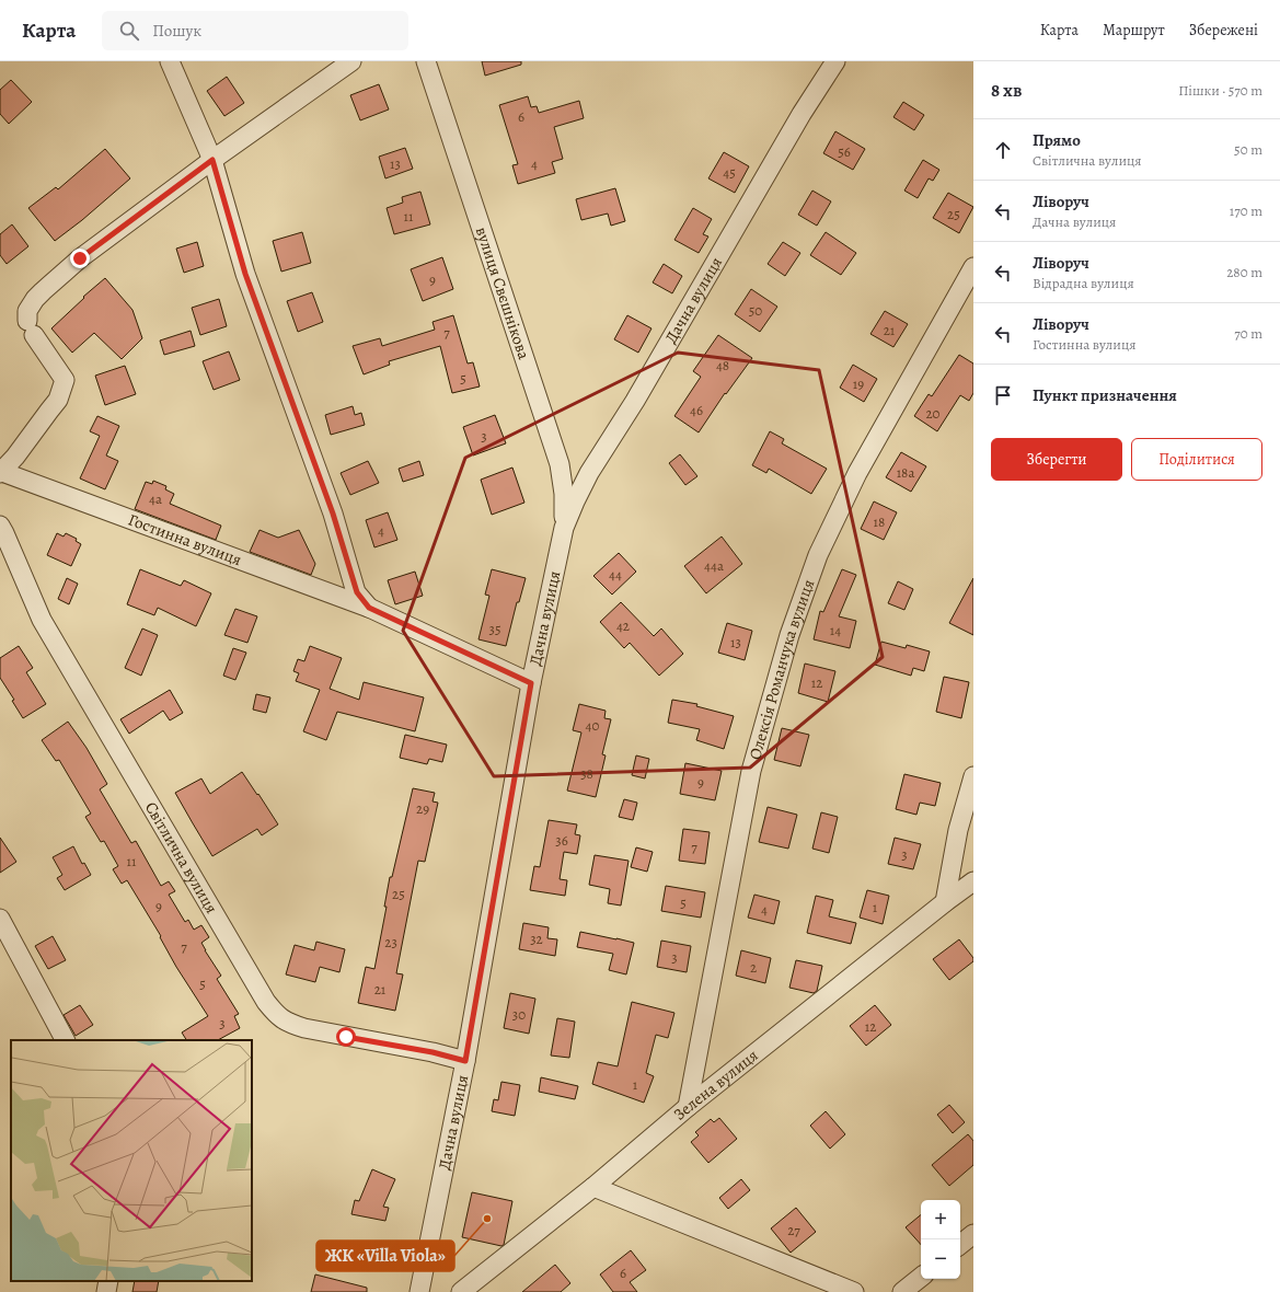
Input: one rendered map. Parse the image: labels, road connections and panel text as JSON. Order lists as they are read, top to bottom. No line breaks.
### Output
{"streets":{"street":["вулиця Свєшнікова","Дачна вулиця","Гостинна вулиця","Олексія Романчука вулиця","Світлична вулиця","Зелена вулиця"]},"crossings":[["вулиця Свєшнікова","Дачна вулиця"],["Дачна вулиця","Гостинна вулиця"],["Дачна вулиця","Світлична вулиця"],["Олексія Романчука вулиця","Зелена вулиця"]],"places":["ЖК «Villa Viola»"],"house_numbers":["6","56","13","4","45","25","11","9","50","21","7","48","5","19","46","20","3","18а","4а","18","4","44а","44","42","35","14","13","12","40","38","9","29","36","7","3","11","25","5","9","1","4","32","23","7","3","2","5","21","30","3","12","1","27","6"],"page":{"header":"Карта","search":"Пошук","nav":["Карта","Маршрут","Збережені"],"heading":["8 хв","Пішки · 570 m"],"list":[["Прямо","Світлична вулиця","50 m"],["Ліворуч","Дачна вулиця","170 m"],["Ліворуч","Відрадна вулиця","280 m"],["Ліворуч","Гостинна вулиця","70 m"],"Пункт призначення"],"buttons":["Зберегти","Поділитися"],"map_buttons":["+","−"]}}
